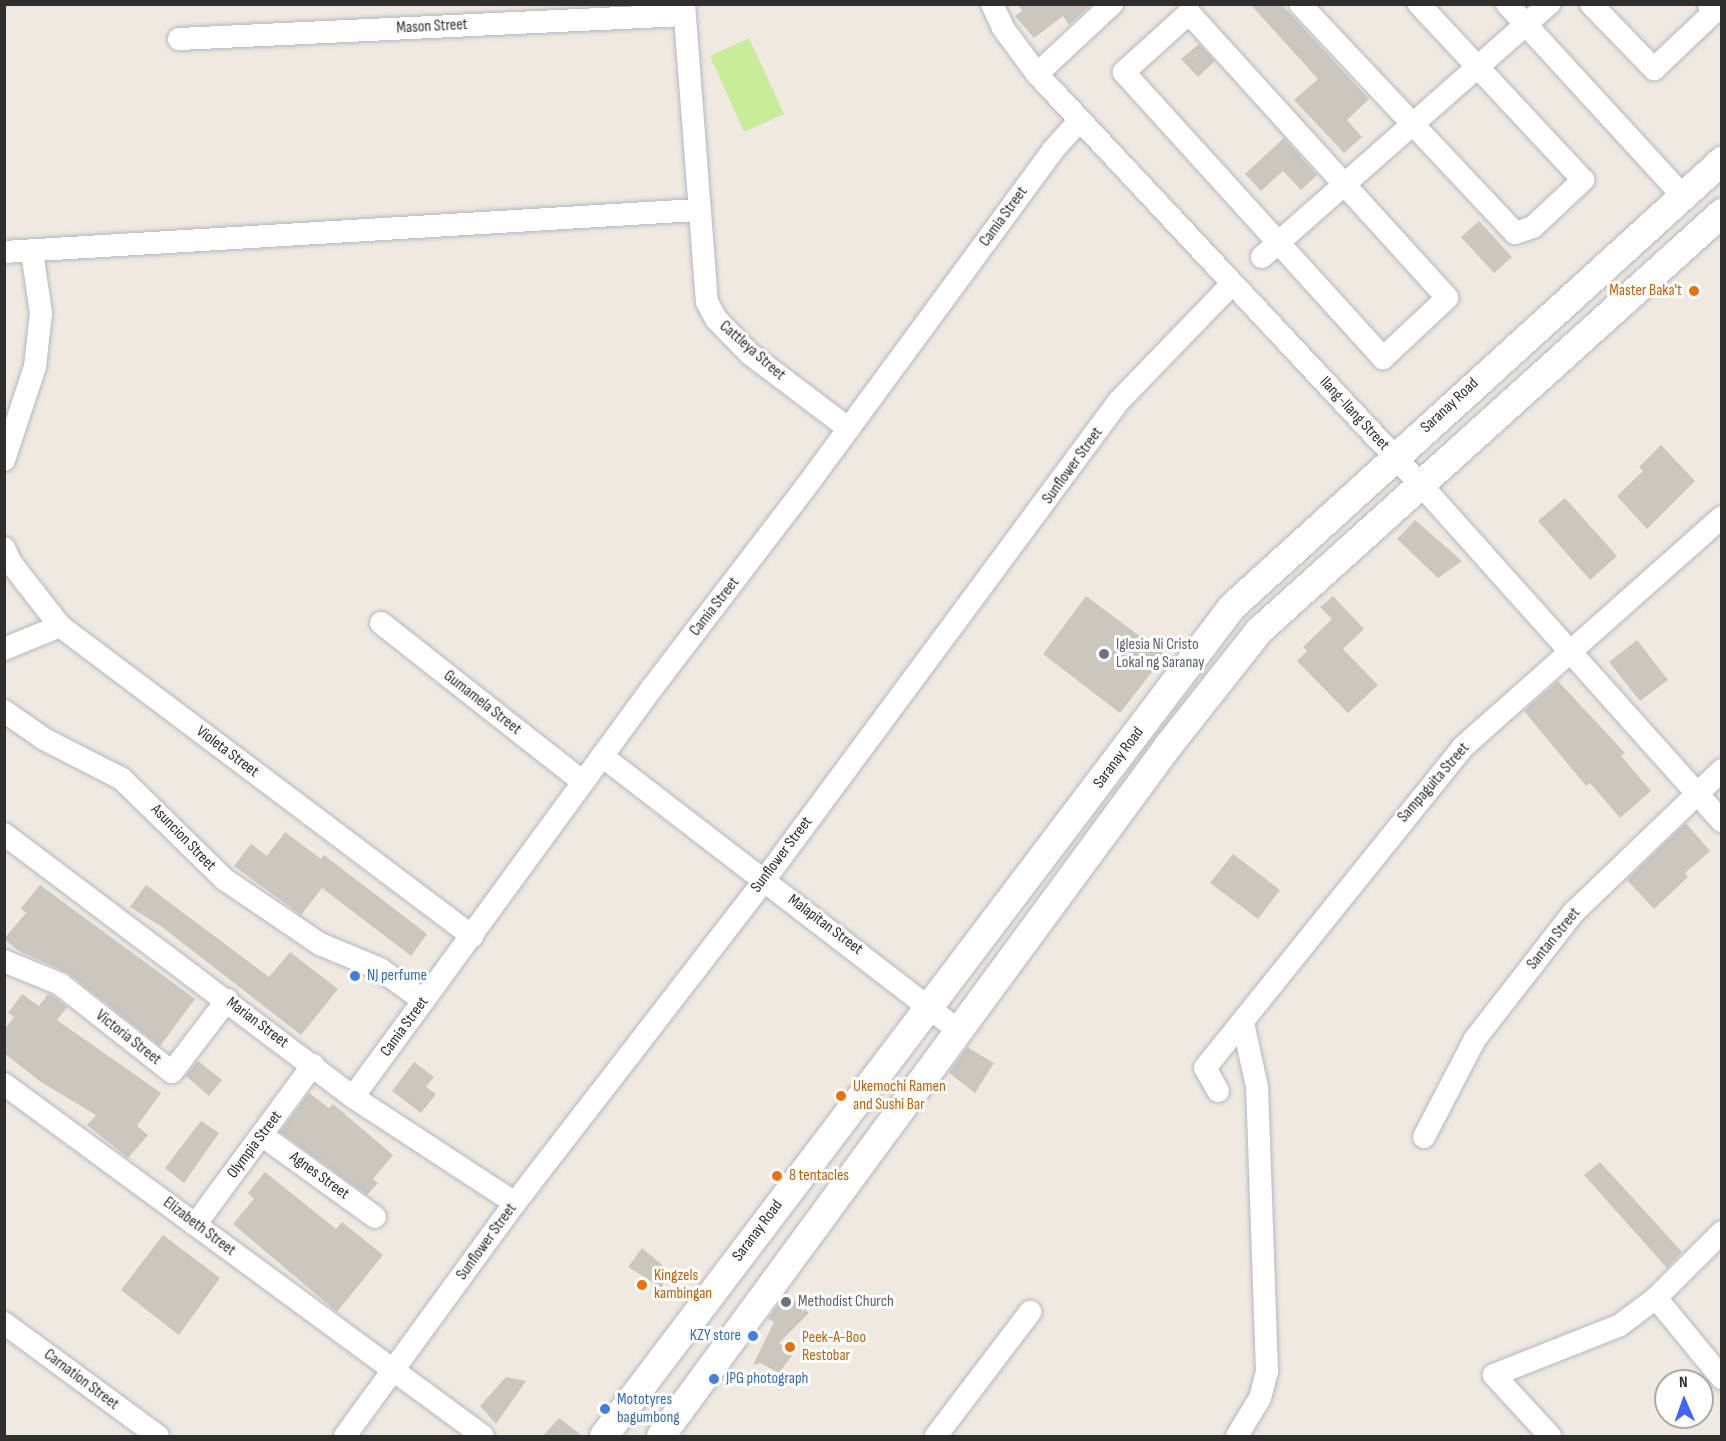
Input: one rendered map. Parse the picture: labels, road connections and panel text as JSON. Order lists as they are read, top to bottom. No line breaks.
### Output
{"streets":{"street":["Mason Street","Camia Street","Cattleya Street","Saranay Road","Ilang-Ilang Street","Sunflower Street","Gumamela Street","Violeta Street","Sampaguita Street","Asuncion Street","Malapitan Street","Santan Street","Marian Street","Victoria Street","Olympia Street","Agnes Street","Elizabeth Street","Carnation Street"]},"crossings":[["Mason Street","Cattleya Street"],["Camia Street","Cattleya Street"],["Camia Street","Ilang-Ilang Street"],["Camia Street","Gumamela Street"],["Camia Street","Violeta Street"],["Camia Street","Asuncion Street"],["Camia Street","Malapitan Street"],["Camia Street","Marian Street"],["Saranay Road","Ilang-Ilang Street"],["Saranay Road","Malapitan Street"],["Ilang-Ilang Street","Sunflower Street"],["Ilang-Ilang Street","Sampaguita Street"],["Ilang-Ilang Street","Santan Street"],["Sunflower Street","Malapitan Street"],["Sunflower Street","Marian Street"],["Sunflower Street","Elizabeth Street"],["Marian Street","Victoria Street"],["Marian Street","Olympia Street"],["Olympia Street","Agnes Street"],["Olympia Street","Elizabeth Street"]],"places":["Master Baka't","Iglesia Ni Cristo Lokal ng Saranay","NJ perfume","Ukemochi Ramen and Sushi Bar","8 tentacles","Kingzels kambingan","Methodist Church","KZY store","Peek-A-Boo Restobar","JPG photograph","Mototyres bagumbong"],"north":"top"}
